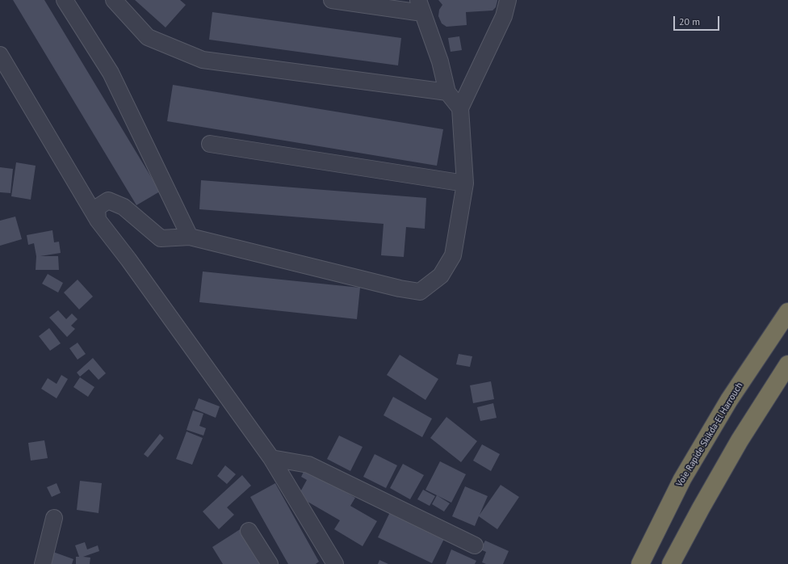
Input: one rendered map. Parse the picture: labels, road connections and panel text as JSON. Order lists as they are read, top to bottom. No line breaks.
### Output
{"streets":{"highway":["Voie Rapide Skikda-El Harrouch"]},"scale_bar":"20 m"}
